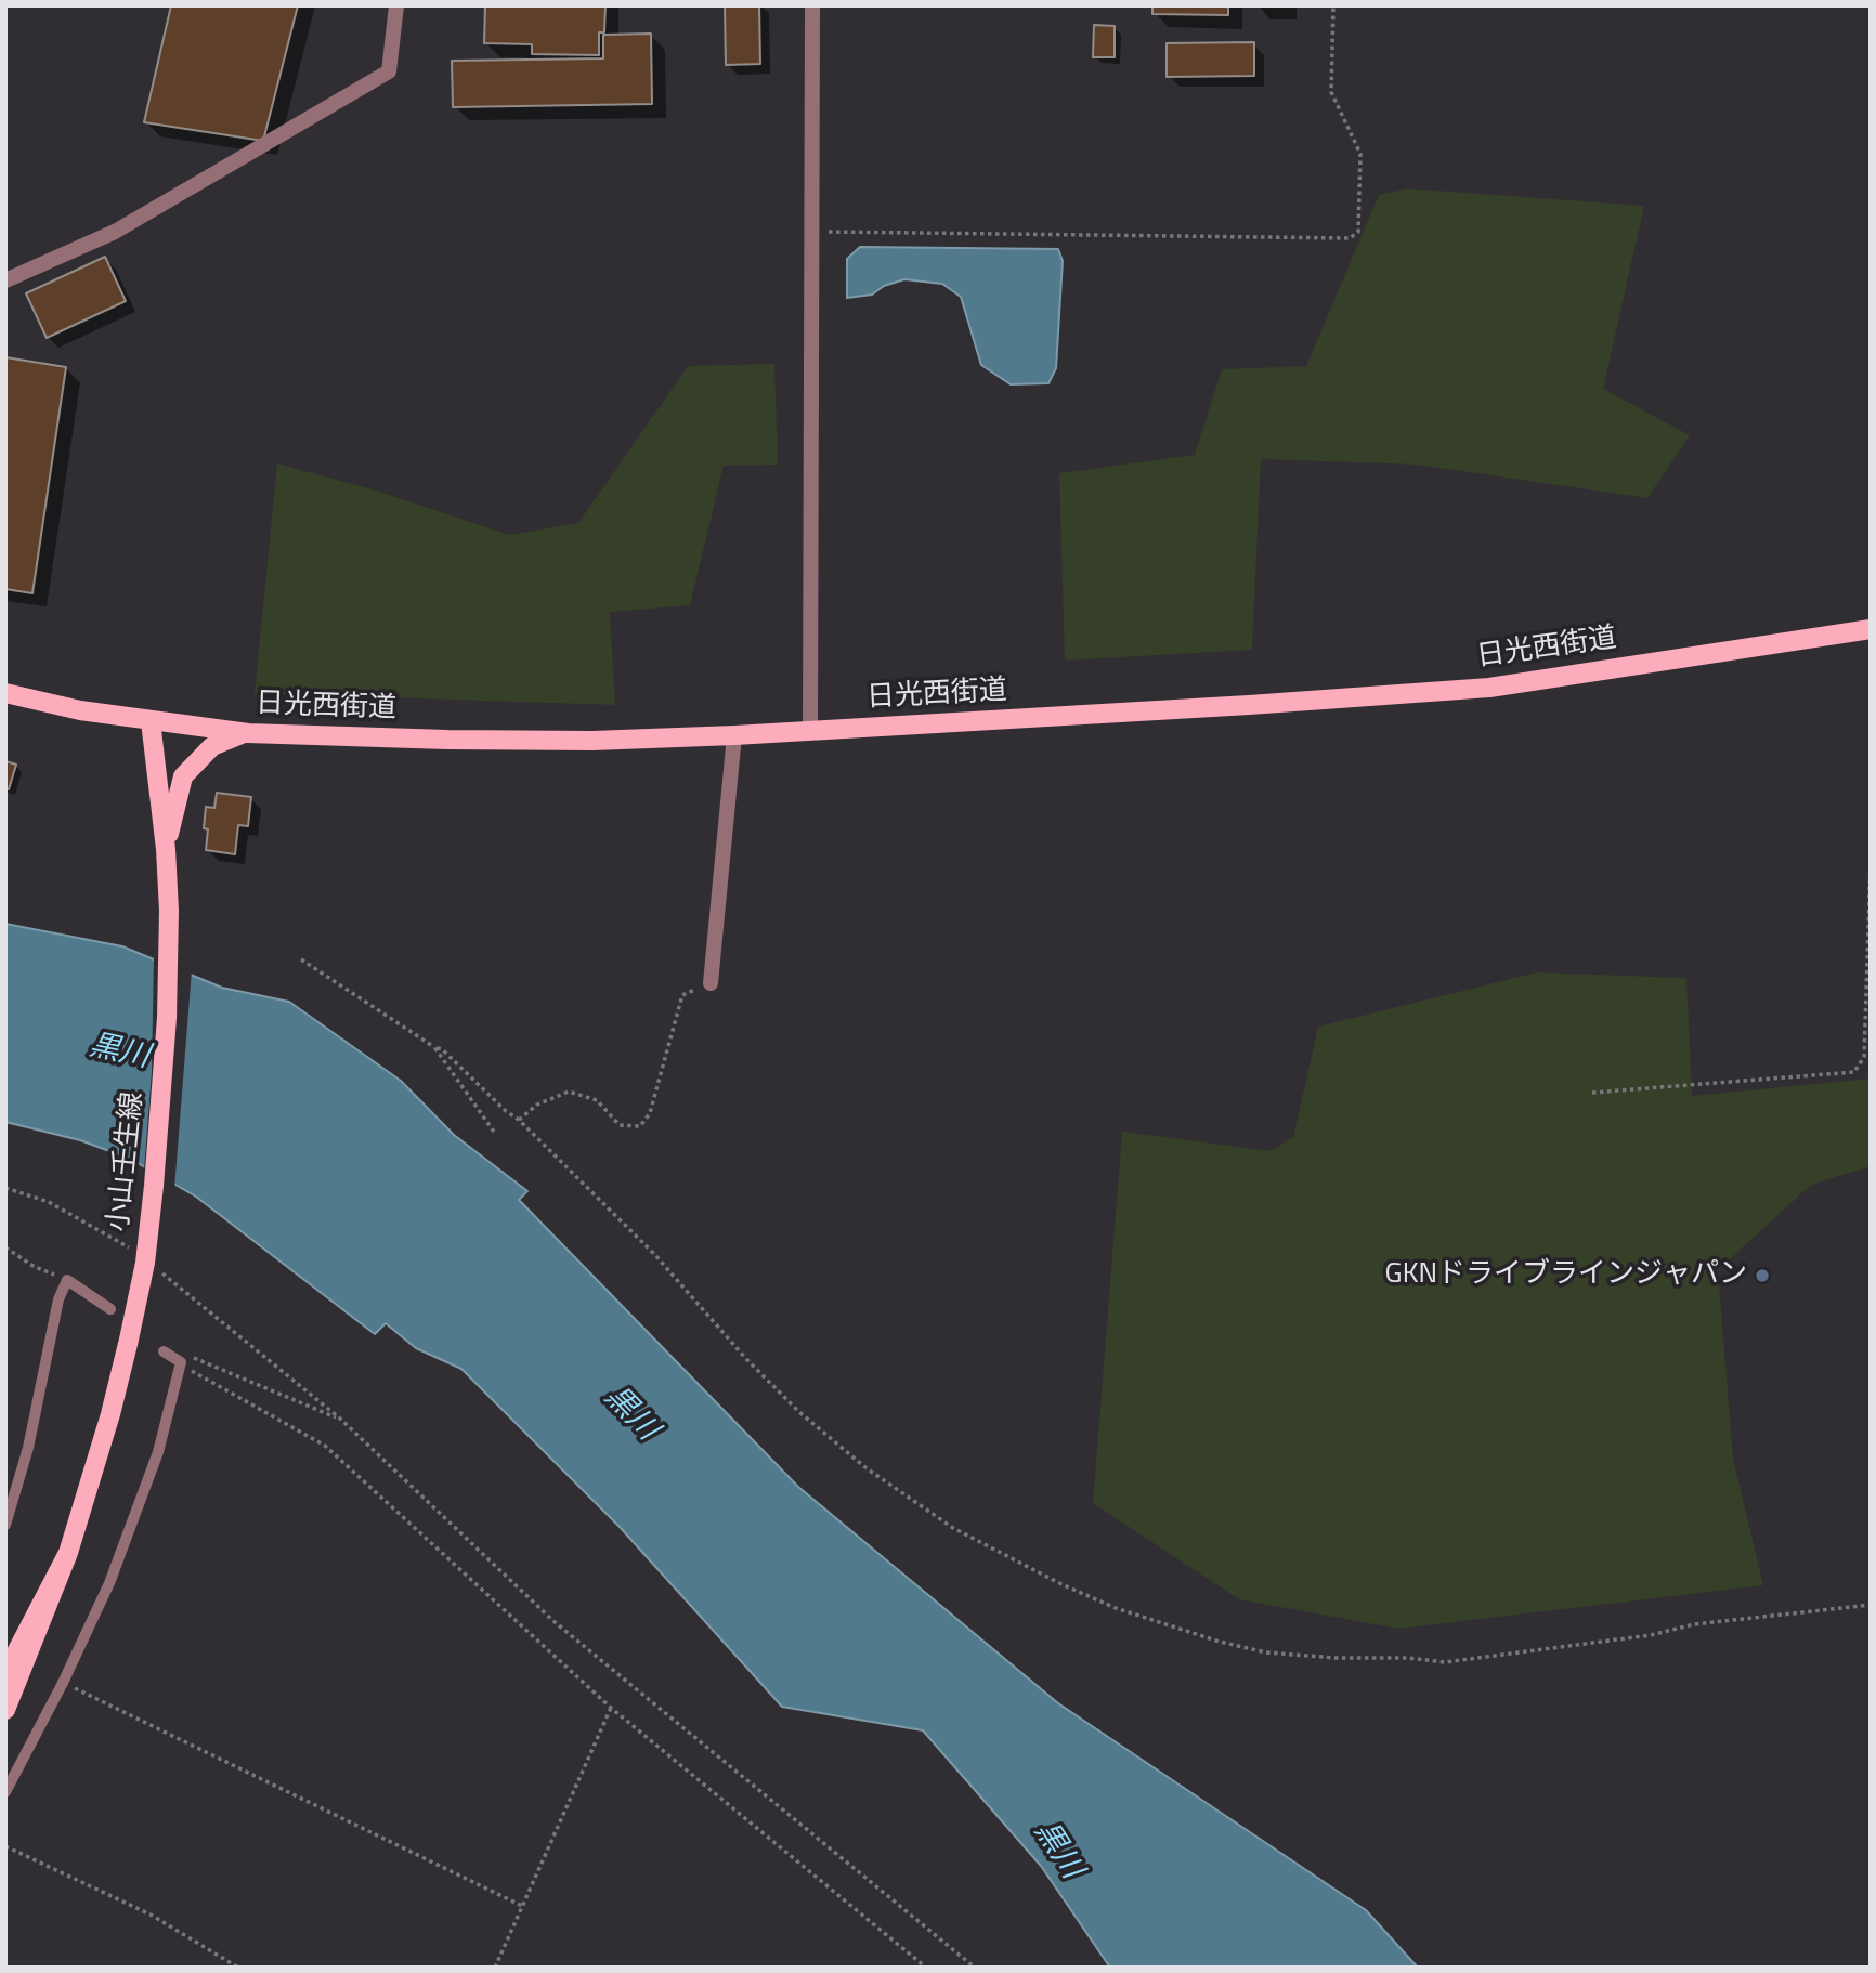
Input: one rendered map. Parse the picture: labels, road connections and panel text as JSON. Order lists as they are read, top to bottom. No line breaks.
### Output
{"streets":{"main road":["日光西街道","小山壬生線"]},"crossings":[["日光西街道","小山壬生線"]],"water":["黒川"],"places":["GKNドライブラインジャパン"]}
